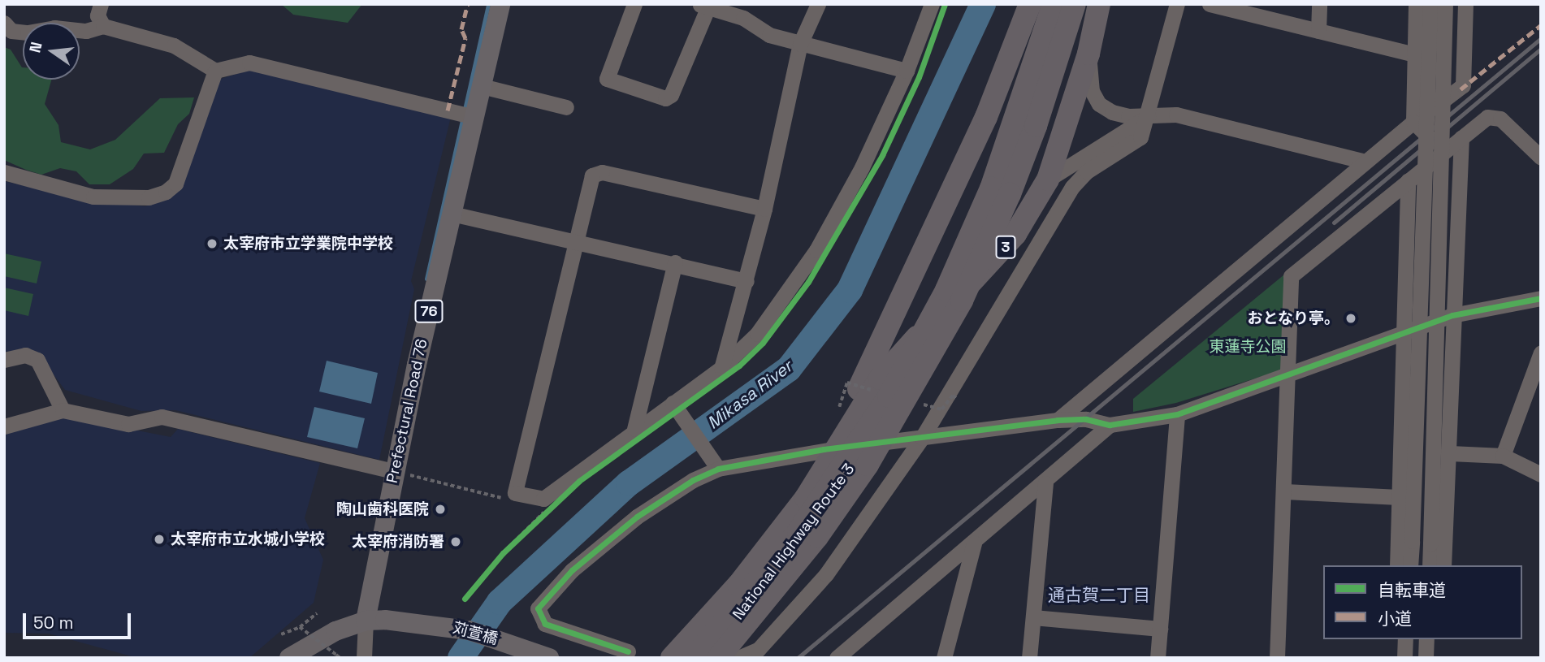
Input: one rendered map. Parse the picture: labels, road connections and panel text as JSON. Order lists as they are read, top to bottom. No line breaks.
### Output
{"streets":{"highway":["3","National Highway Route 3"],"main road":["76","Prefectural Road 76","苅萱橋"]},"crossings":[["3","National Highway Route 3"],["Prefectural Road 76","苅萱橋"]],"districts":["通古賀二丁目"],"water":["Mikasa River"],"parks":["東蓮寺公園"],"places":["太宰府市立学業院中学校","おとなり亭。","陶山歯科医院","太宰府市立水城小学校","太宰府消防署"],"legend":["自転車道","小道"],"scale_bar":"50 m","north":"left"}
